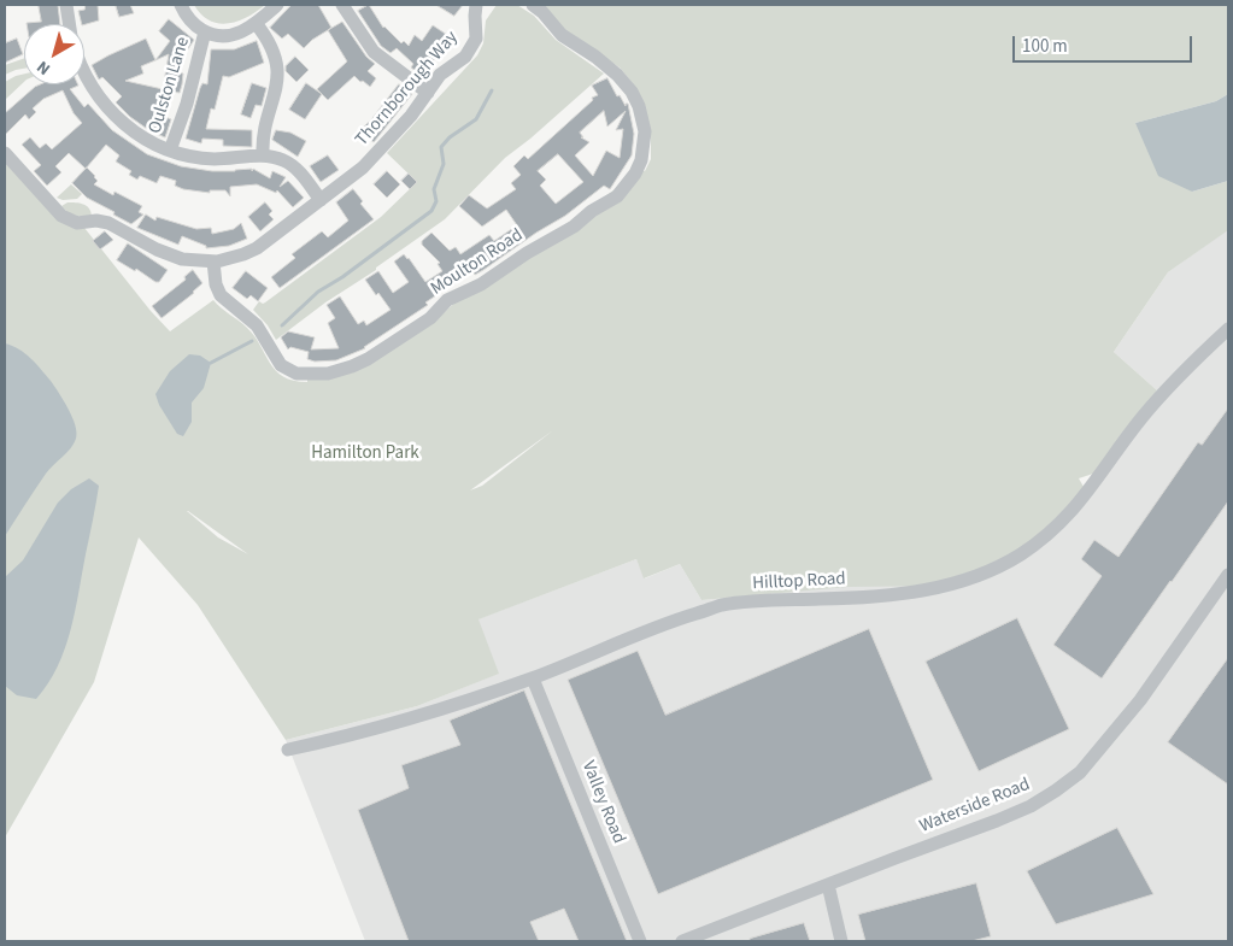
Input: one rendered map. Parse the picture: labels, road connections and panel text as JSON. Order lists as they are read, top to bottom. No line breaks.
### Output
{"streets":{"street":["Oulston Lane","Thornborough Way","Moulton Road","Hilltop Road","Valley Road","Waterside Road"]},"crossings":[["Thornborough Way","Moulton Road"],["Hilltop Road","Valley Road"]],"parks":["Hamilton Park"],"scale_bar":"100 m","north":"bottom left"}
